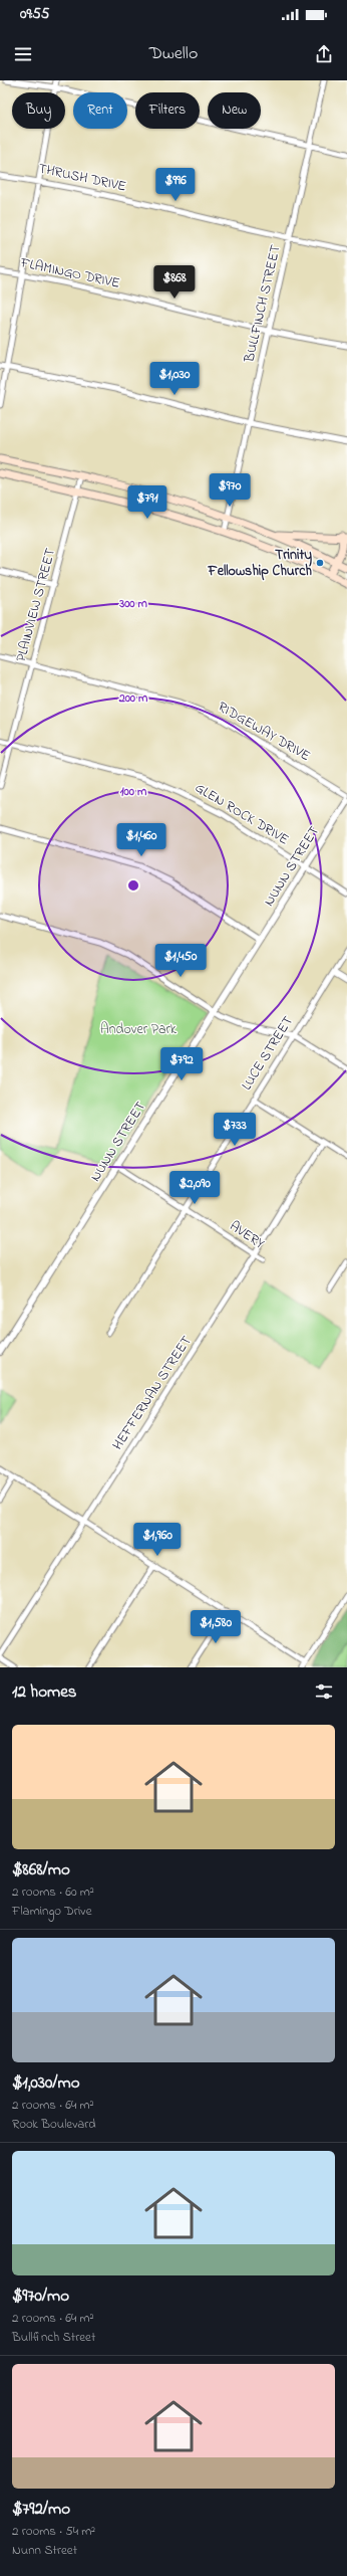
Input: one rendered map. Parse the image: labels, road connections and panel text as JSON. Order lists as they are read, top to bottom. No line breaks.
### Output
{"streets":{"street":["THRUSH DRIVE","FLAMINGO DRIVE","BULLFINCH STREET","PLAINVIEW STREET","RIDGEWAY DRIVE","GLEN ROCK DRIVE","NUNN STREET","LUCE STREET","AVERY","HEFFERNAN STREET"]},"crossings":[["THRUSH DRIVE","BULLFINCH STREET"],["FLAMINGO DRIVE","BULLFINCH STREET"],["PLAINVIEW STREET","RIDGEWAY DRIVE"],["PLAINVIEW STREET","GLEN ROCK DRIVE"],["GLEN ROCK DRIVE","NUNN STREET"],["NUNN STREET","AVERY"],["LUCE STREET","AVERY"],["AVERY","HEFFERNAN STREET"]],"parks":["Andover Park"],"places":["Trinity Fellowship Church"],"page":{"status":"09:55","header":"Dwello","chip":["Buy","Rent","Filters","New"],"price":["$996","$868","$1,030","$970","$791","$1,460","$1,450","$792","$733","$2,090","$1,960","$1,580"],"heading":"12 homes","list":[{"name":"$868/mo","note":"2 rooms · 60 m² · Flamingo Drive"},{"name":"$1,030/mo","note":"2 rooms · 64 m² · Rook Boulevard"},{"name":"$970/mo","note":"2 rooms · 64 m² · Bullfinch Street"},{"name":"$792/mo","note":"2 rooms · 54 m² · Nunn Street"}]},"rings":["300 m","200 m","100 m"]}
